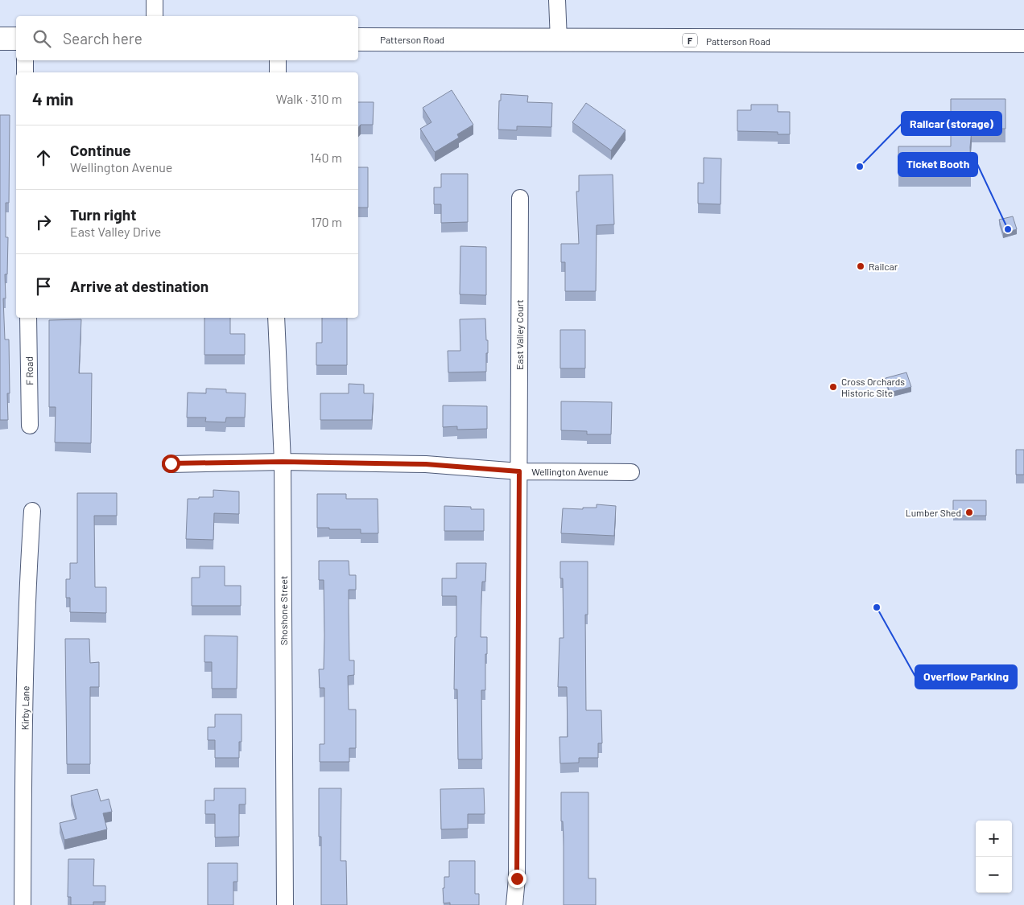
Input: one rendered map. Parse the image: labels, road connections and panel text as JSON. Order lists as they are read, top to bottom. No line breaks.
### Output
{"streets":{"main road":["Patterson Road","F"],"street":["East Valley Court","F Road","Wellington Avenue","Shoshone Street","Kirby Lane"]},"crossings":[["East Valley Court","Wellington Avenue"],["Wellington Avenue","Shoshone Street"]],"places":["Railcar (storage)","Ticket Booth","Railcar","Cross Orchards Historic Site","Lumber Shed","Overflow Parking"],"page":{"search":"Search here","heading":["4 min","Walk · 310 m"],"list":[["Continue","Wellington Avenue","140 m"],["Turn right","East Valley Drive","170 m"],"Arrive at destination"],"map_buttons":["+","−"]}}
